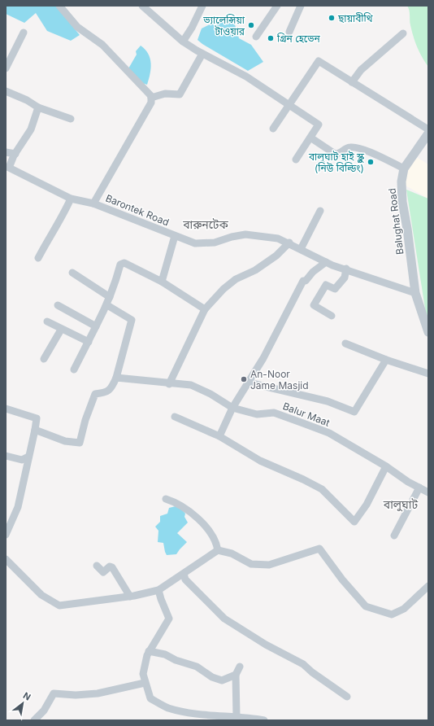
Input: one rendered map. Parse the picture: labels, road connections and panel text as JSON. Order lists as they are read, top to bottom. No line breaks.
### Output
{"streets":{"street":["Barontek Road","Balughat Road","Balur Maat"]},"crossings":[["Barontek Road","Balughat Road"]],"districts":["বারুনটেক","বালুঘাট"],"places":["ছায়াবীথি","ভ্যালেন্সিয়া টাওয়ার","গ্রিন হেভেন","বালুঘাট হাই স্কুল (নিউ বিল্ডিং)","An-Noor Jame Masjid"],"north":"top right"}
